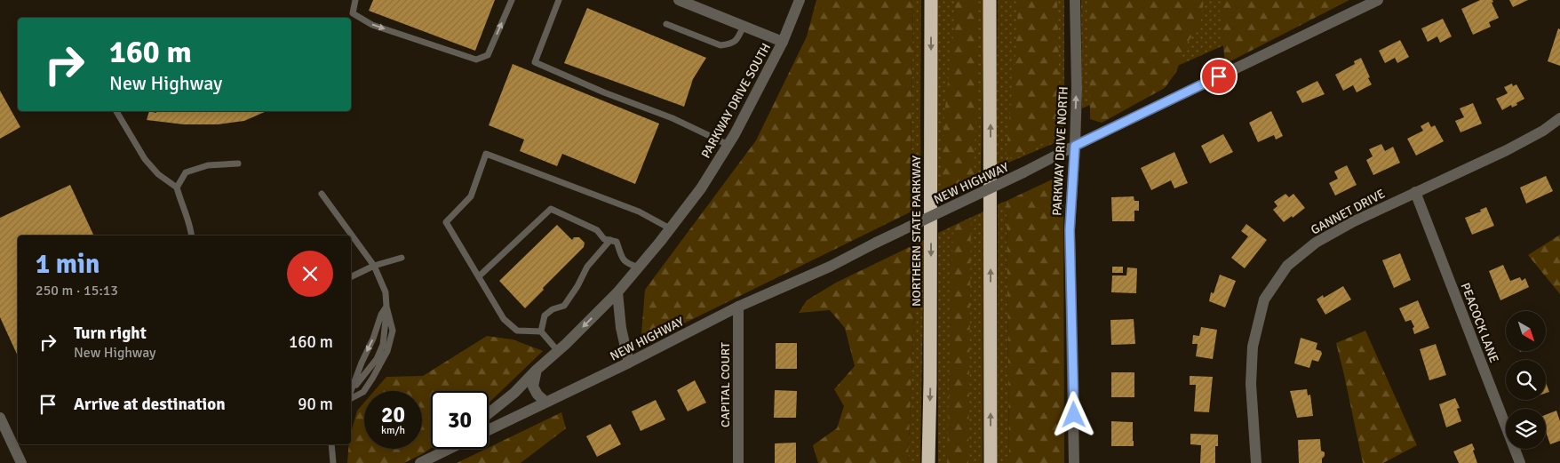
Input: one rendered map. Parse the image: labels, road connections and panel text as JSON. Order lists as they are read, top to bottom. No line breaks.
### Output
{"streets":{"highway":["NORTHERN STATE PARKWAY"],"street":["PARKWAY DRIVE SOUTH","PARKWAY DRIVE NORTH","NEW HIGHWAY","GANNET DRIVE","PEACOCK LANE","CAPITAL COURT"]},"crossings":[["PARKWAY DRIVE NORTH","NEW HIGHWAY"],["NEW HIGHWAY","CAPITAL COURT"],["GANNET DRIVE","PEACOCK LANE"]],"north":"bottom right","page":{"turn":["160 m","New Highway"],"heading":["1 min","250 m · 15:13"],"list":[{"name":"Turn right","note":"New Highway","value":"160 m"},{"name":"Arrive at destination","value":"90 m"}],"speed":"20 km/h","limit":"30"}}
